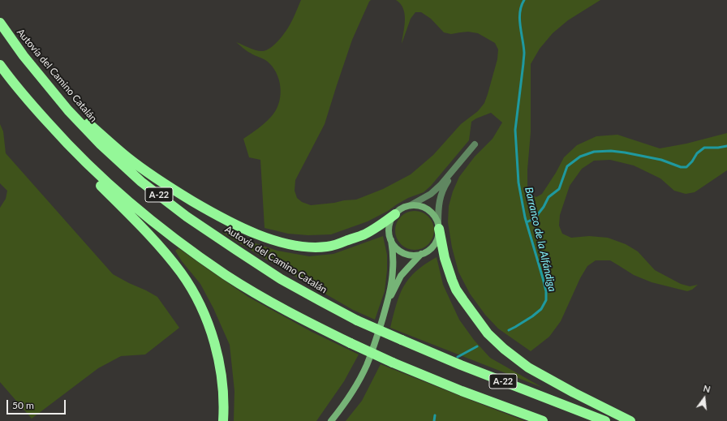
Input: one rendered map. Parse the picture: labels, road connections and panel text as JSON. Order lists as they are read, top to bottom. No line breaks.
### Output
{"streets":{"highway":["Autovía del Camino Catalán","A-22"]},"water":["Barranco de la Alfándiga"],"scale_bar":"50 m","north":"top"}
